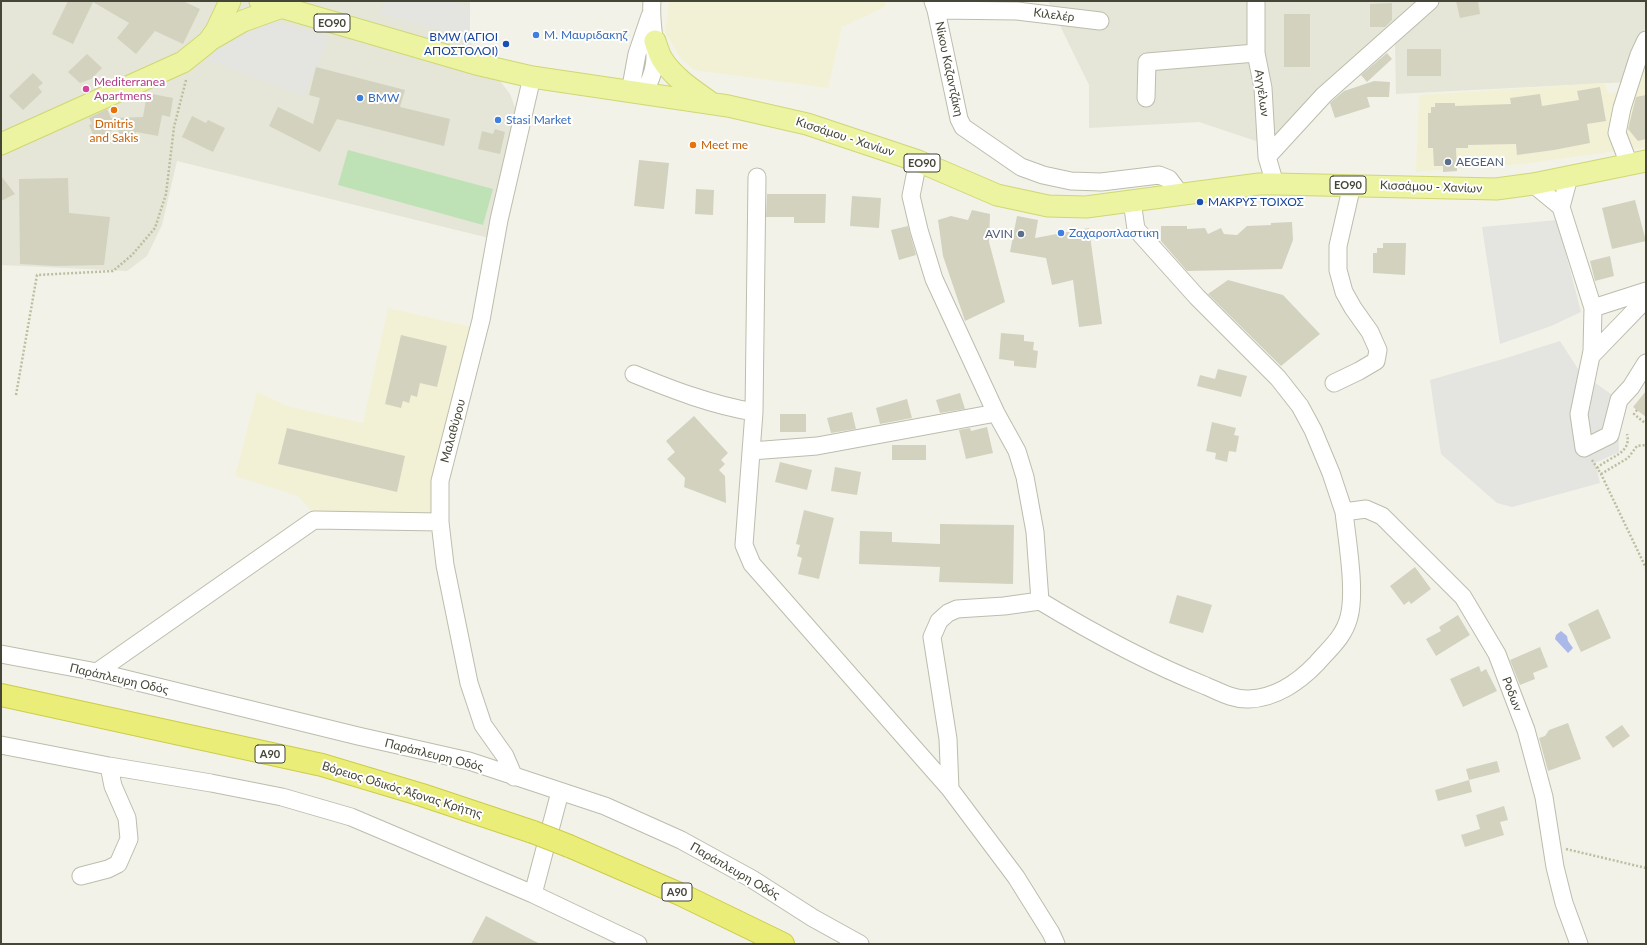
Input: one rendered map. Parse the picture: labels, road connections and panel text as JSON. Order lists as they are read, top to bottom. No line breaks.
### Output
{"streets":{"highway":["Α90","Βόρειος Οδικός Άξονας Κρήτης"],"main road":["ΕΟ90","Κισσάμου - Χανίων"],"street":["Κιλελέρ","Νίκου Καζαντζάκη","Αγγέλων","Μαλαθύρου","Παράπλευρη Οδός","Ροδων"]},"crossings":[["Κιλελέρ","Νίκου Καζαντζάκη"],["Νίκου Καζαντζάκη","Κισσάμου - Χανίων"],["Αγγέλων","Κισσάμου - Χανίων"],["Κισσάμου - Χανίων","Μαλαθύρου"],["Μαλαθύρου","Παράπλευρη Οδός"]],"places":["Μ. Μαυριδακηζ","BMW (ΑΓΙΟΙ ΑΠΟΣΤΟΛΟΙ)","Mediterranea Apartmens","BMW","Dmitris and Sakis","Stasi Market","Meet me","AEGEAN","ΜΑΚΡΥΣ ΤΟΙΧΟΣ","Ζαχαροπλαστικη","AVIN"]}
